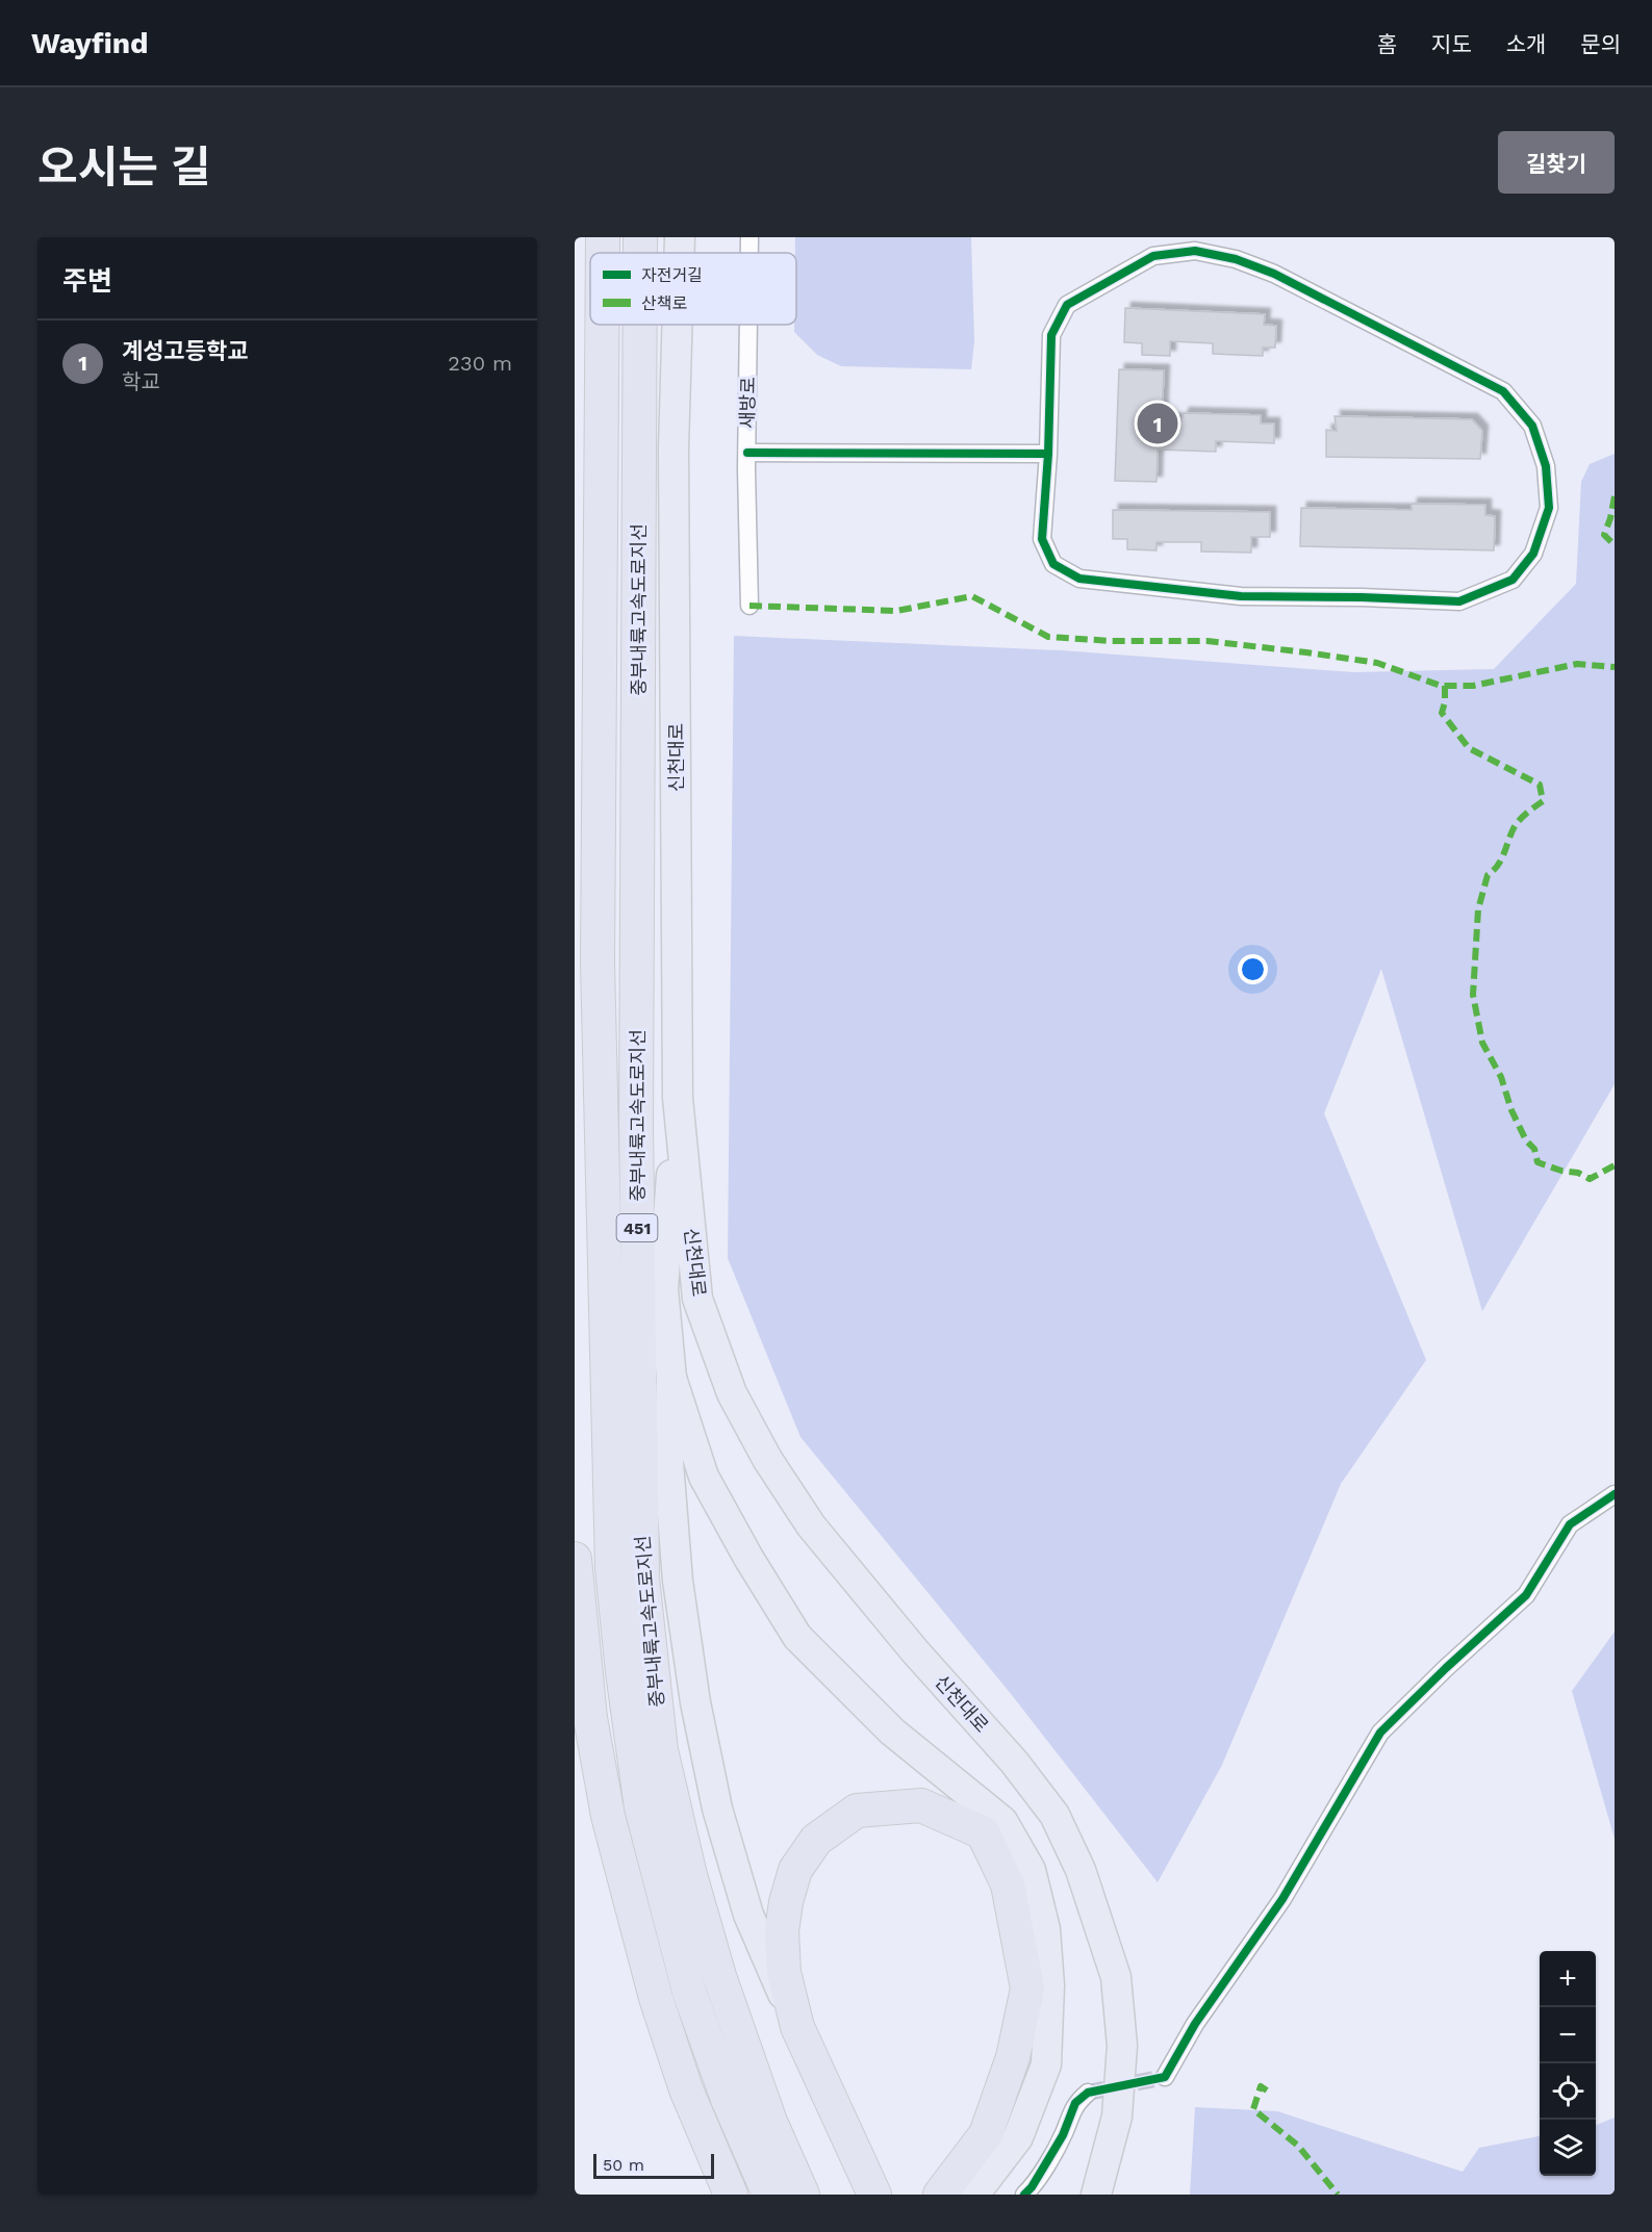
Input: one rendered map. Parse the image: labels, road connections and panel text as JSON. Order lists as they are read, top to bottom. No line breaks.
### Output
{"streets":{"highway":["중부내륙고속도로지선","신천대로","451"],"street":["새방로"]},"legend":["자전거길","산책로"],"scale_bar":"50 m","page":{"header":"Wayfind","nav":["홈","지도","소개","문의"],"title":"오시는 길","buttons":"길찾기","heading":"주변","list":[{"mark":"1","name":"계성고등학교","note":"학교","value":"230 m"}],"pins":"1","map_buttons":["+","−"],"scale":"50 m"}}
